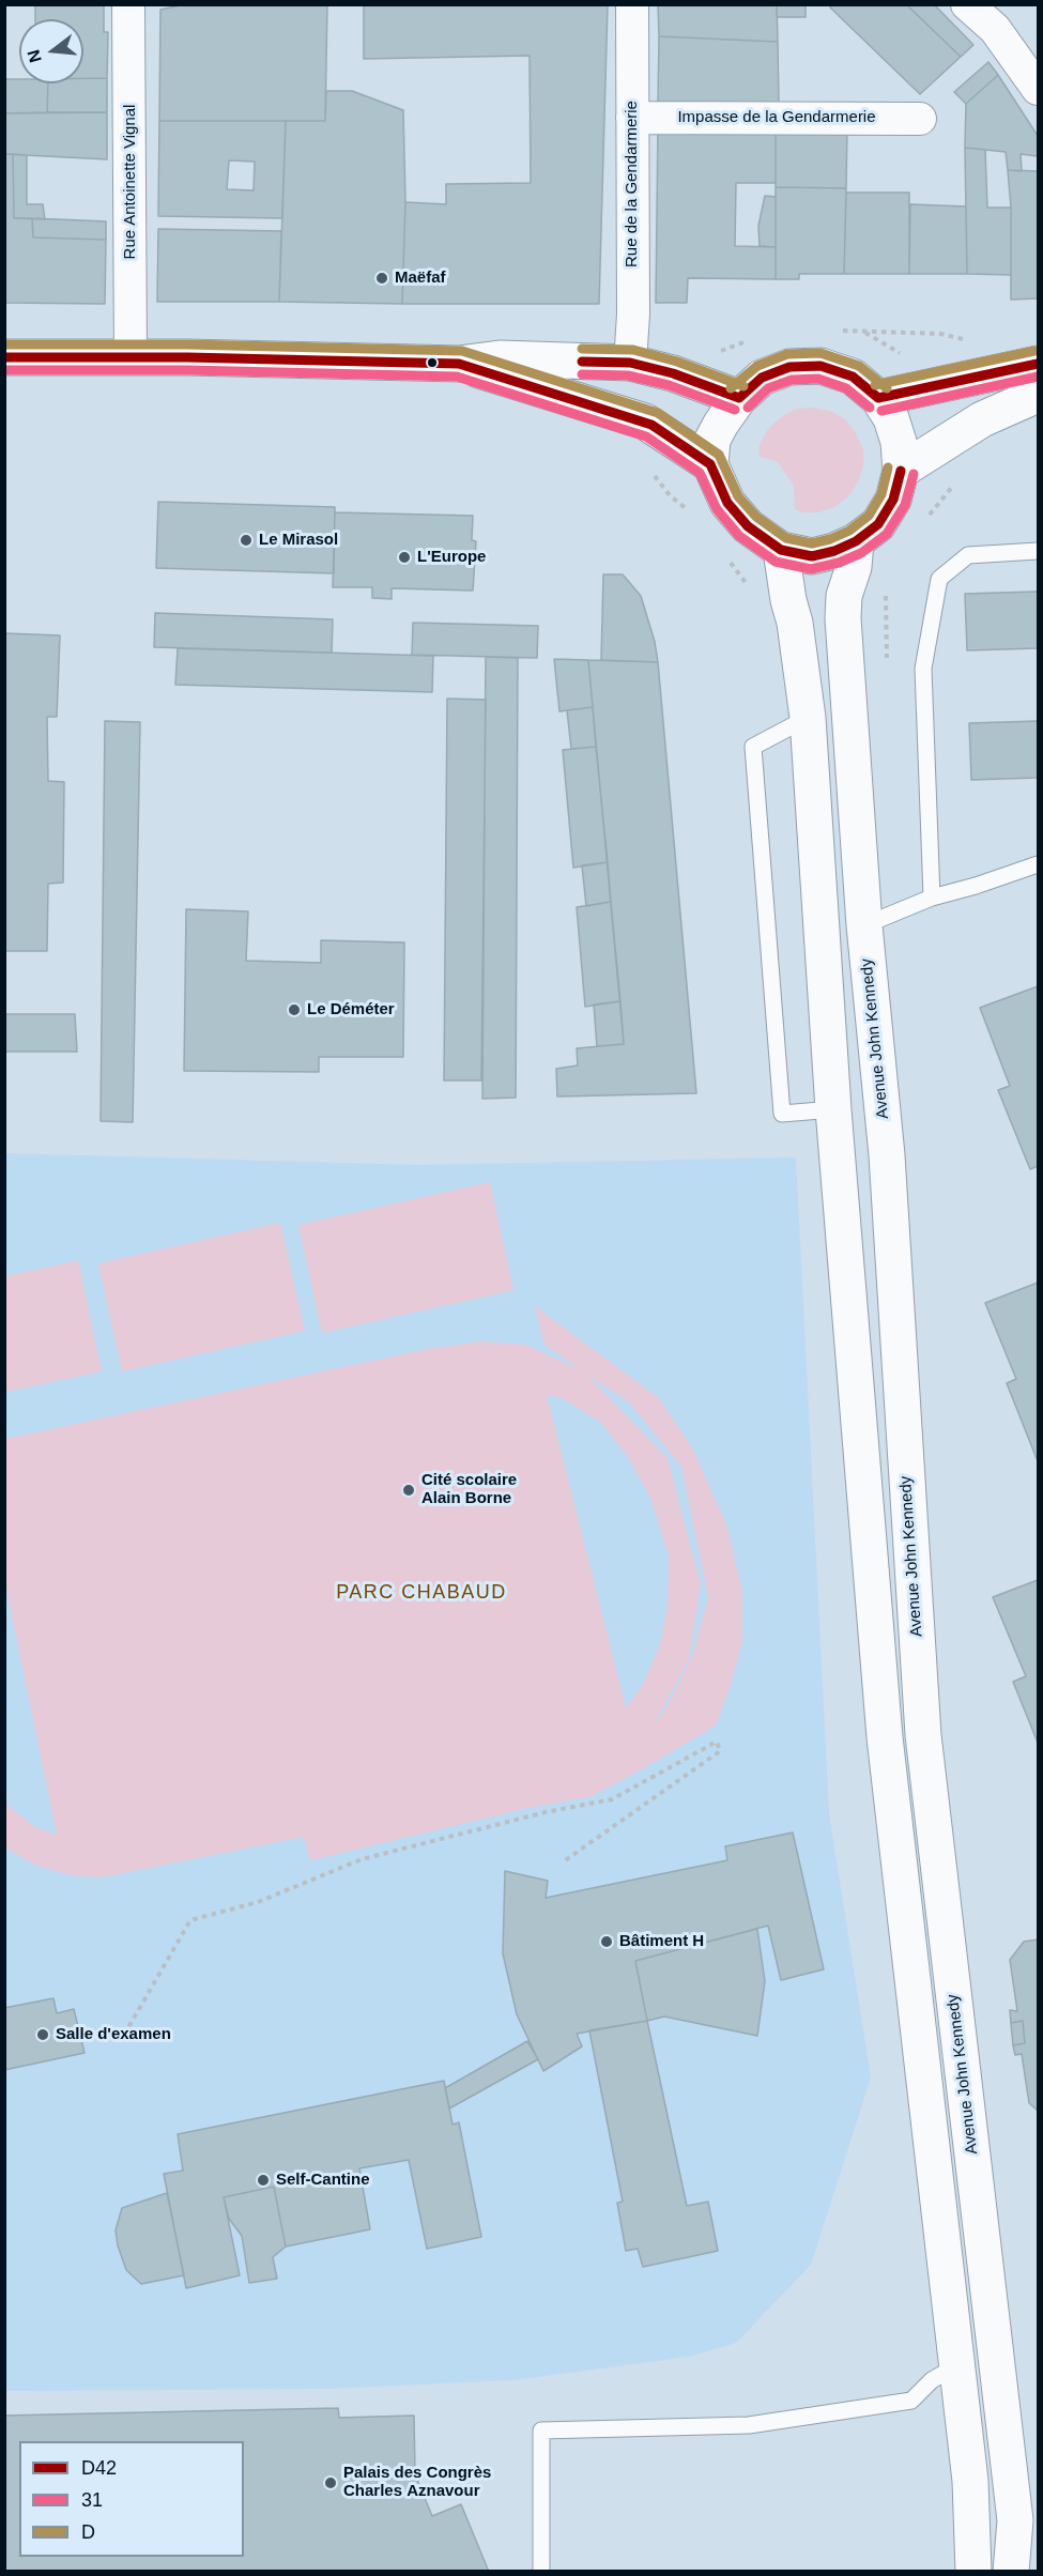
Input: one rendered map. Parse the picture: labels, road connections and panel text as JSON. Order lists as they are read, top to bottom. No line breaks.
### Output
{"streets":{"main road":["Avenue John Kennedy"],"street":["Impasse de la Gendarmerie","Rue Antoinette Vignal","Rue de la Gendarmerie"]},"crossings":[["Impasse de la Gendarmerie","Rue de la Gendarmerie"]],"districts":["PARC CHABAUD"],"places":["Maëfaf","Le Mirasol","L'Europe","Le Déméter","Cité scolaire Alain Borne","Bâtiment H","Salle d'examen","Self-Cantine","Palais des Congrès Charles Aznavour"],"lines":["transit line D","transit line D42","transit line 31"],"legend":["D42","31","D"],"north":"left"}
